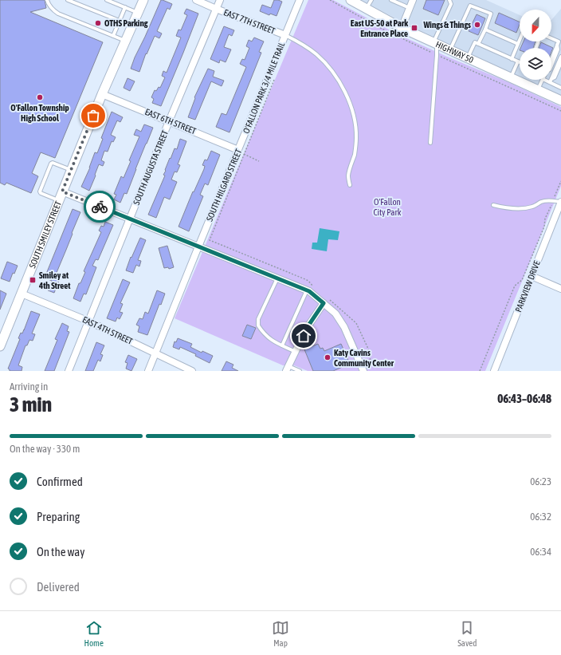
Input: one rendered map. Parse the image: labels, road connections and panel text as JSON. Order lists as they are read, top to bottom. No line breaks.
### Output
{"streets":{"street":["EAST 7TH STREET","HIGHWAY 50","EAST 6TH STREET","SOUTH AUGUSTA STREET","SOUTH HILGARD STREET","SOUTH SMILEY STREET","PARKVIEW DRIVE","EAST 4TH STREET"],"path":["O'FALLON PARK 3/4 MILE TRAIL"]},"crossings":[["EAST 7TH STREET","SOUTH AUGUSTA STREET"],["EAST 7TH STREET","SOUTH HILGARD STREET"],["O'FALLON PARK 3/4 MILE TRAIL","EAST 6TH STREET"],["O'FALLON PARK 3/4 MILE TRAIL","SOUTH HILGARD STREET"],["EAST 6TH STREET","SOUTH AUGUSTA STREET"],["EAST 6TH STREET","SOUTH HILGARD STREET"],["EAST 6TH STREET","SOUTH SMILEY STREET"],["SOUTH AUGUSTA STREET","EAST 4TH STREET"],["SOUTH HILGARD STREET","EAST 4TH STREET"],["SOUTH SMILEY STREET","EAST 4TH STREET"]],"parks":["O'Fallon City Park"],"places":{"other":["OTHS Parking","Wings & Things","O'Fallon Township High School","Katy Cavins Community Center"],"transit":["East US-50 at Park Entrance Place","Smiley at 4th Street"]},"north":"bottom","page":{"heading":["3 min","Arriving in","06:43–06:48"],"bar":"On the way · 330 m","list":[["Confirmed","06:23"],["Preparing","06:32"],["On the way","06:34"],"Delivered"],"tabs":["Home","Map","Saved"]}}
